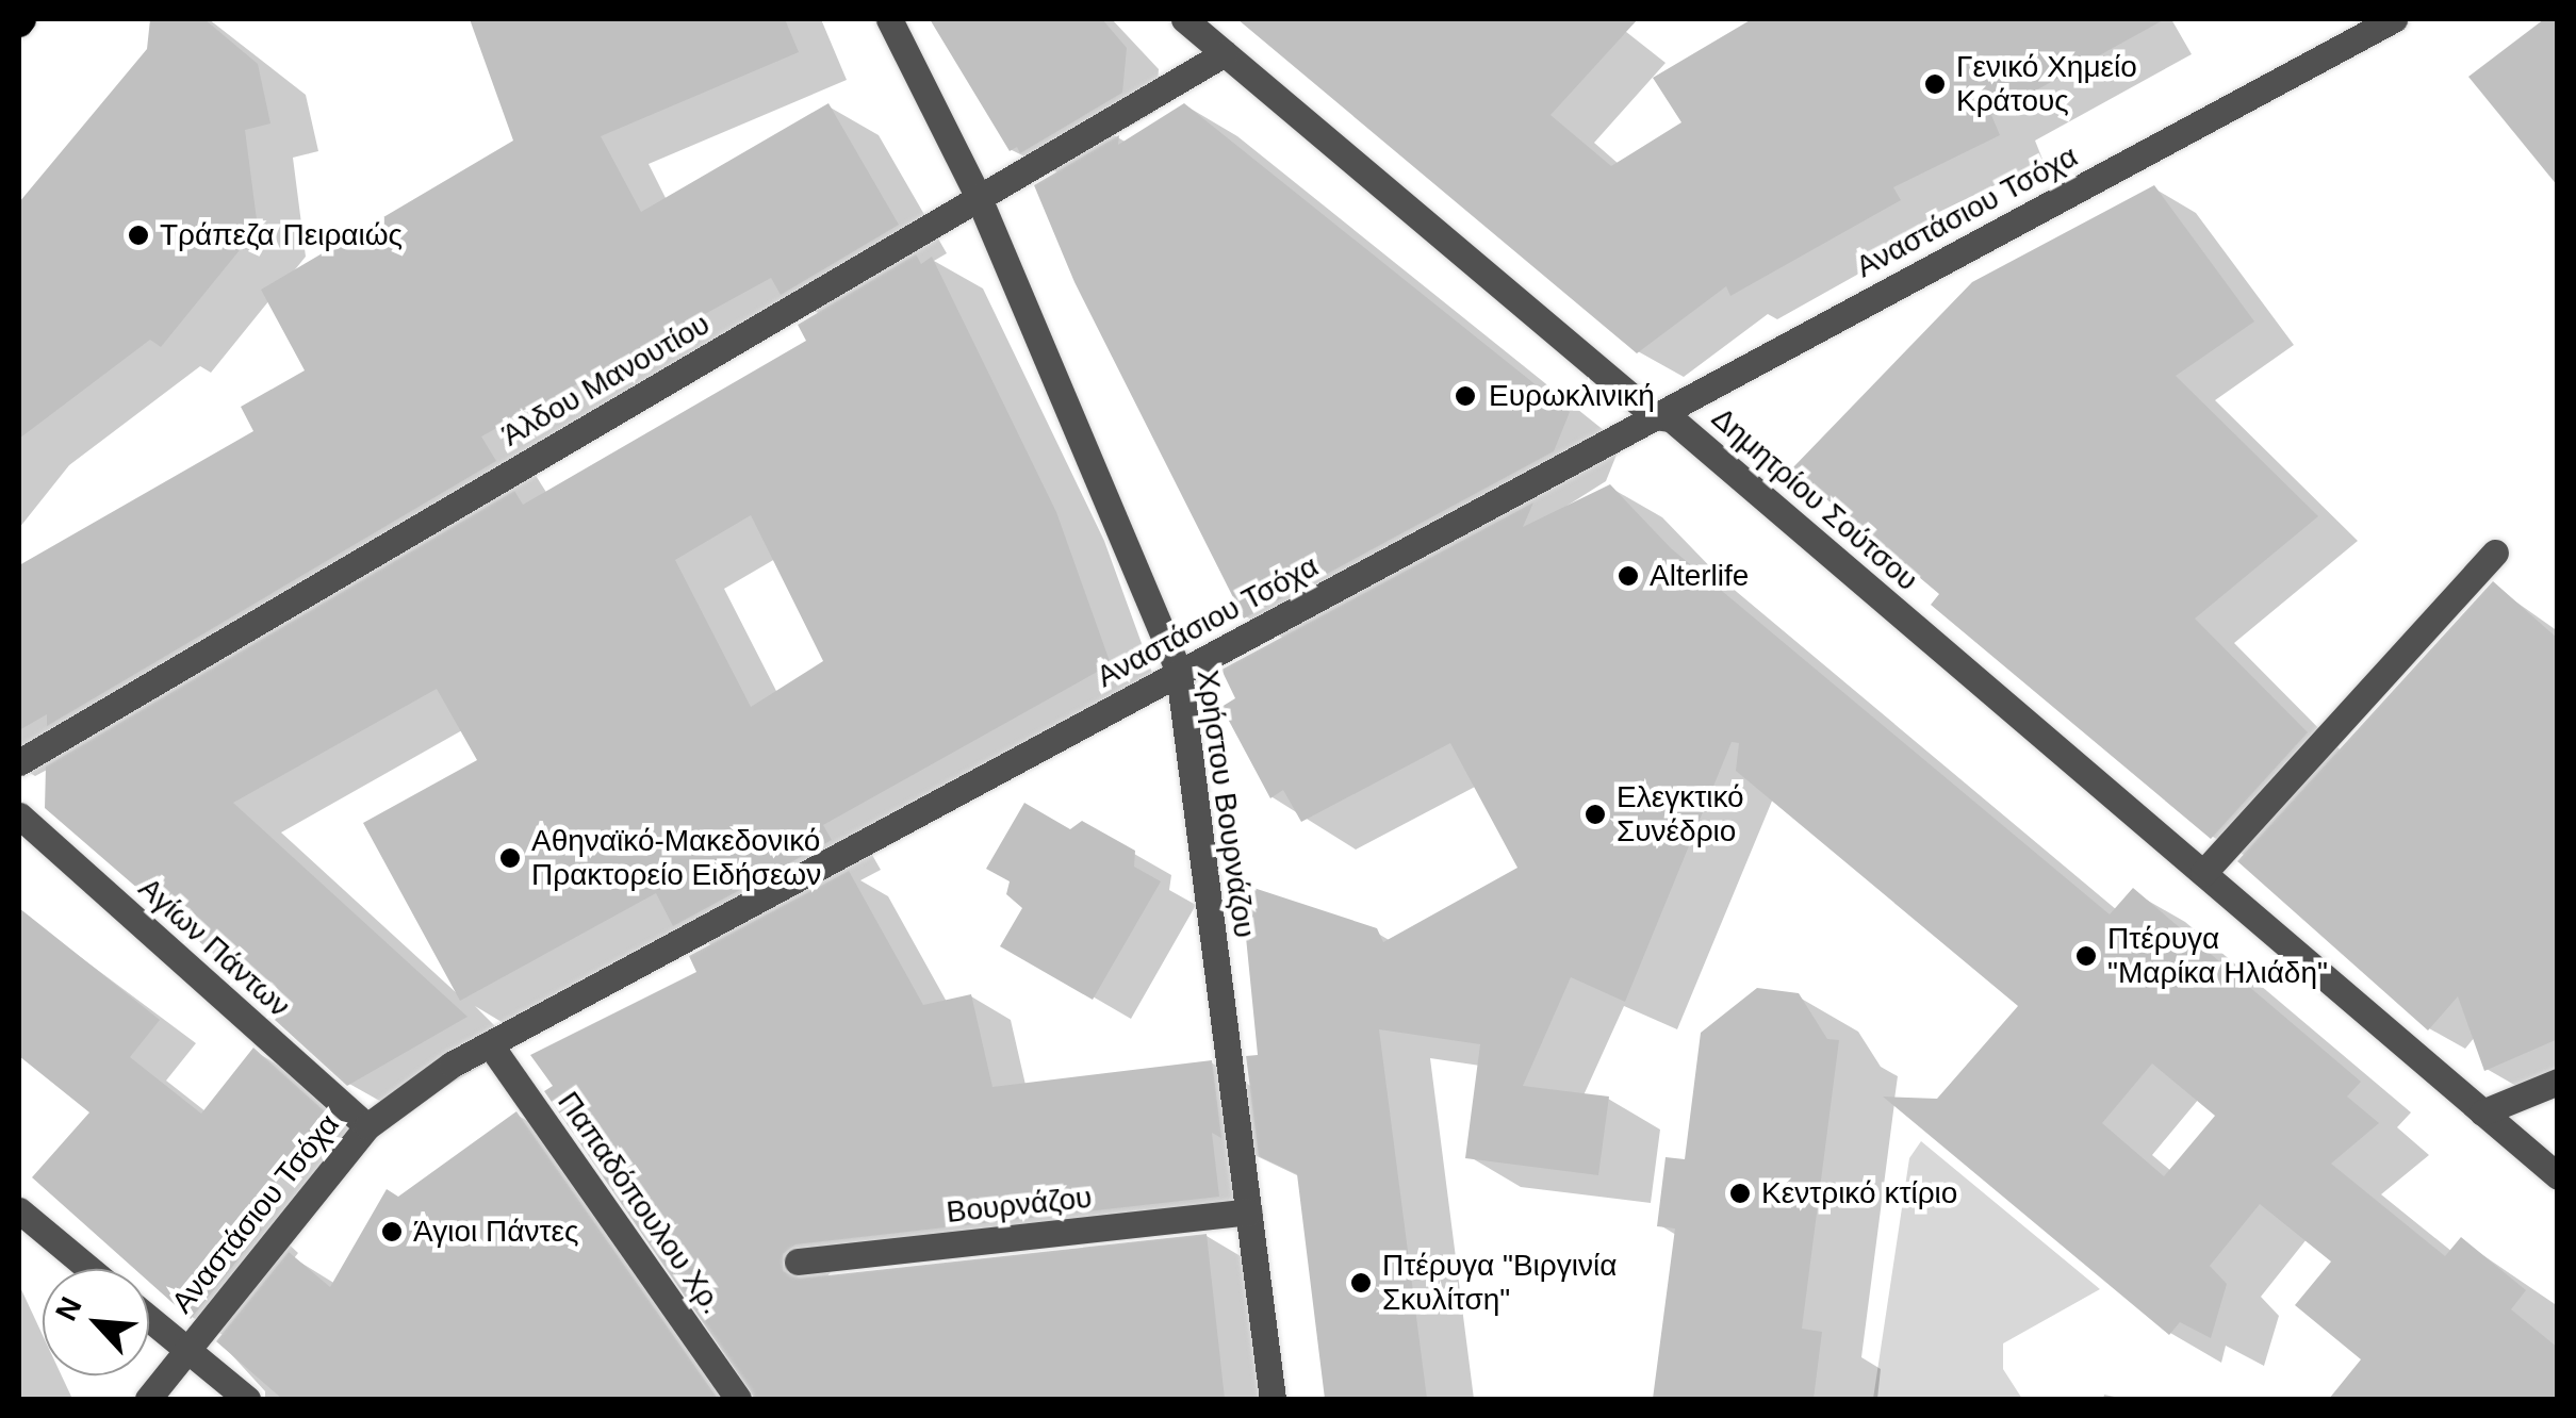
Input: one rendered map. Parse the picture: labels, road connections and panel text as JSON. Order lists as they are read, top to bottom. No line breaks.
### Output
{"streets":{"street":["Αναστάσιου Τσόχα","Άλδου Μανουτίου","Δημητρίου Σούτσου","Χρήστου Βουρνάζου","Αγίων Πάντων","Παπαδόπουλου Χρ.","Βουρνάζου"]},"crossings":[["Αναστάσιου Τσόχα","Δημητρίου Σούτσου"],["Αναστάσιου Τσόχα","Χρήστου Βουρνάζου"],["Αναστάσιου Τσόχα","Αγίων Πάντων"],["Αναστάσιου Τσόχα","Παπαδόπουλου Χρ."],["Άλδου Μανουτίου","Δημητρίου Σούτσου"],["Άλδου Μανουτίου","Χρήστου Βουρνάζου"],["Χρήστου Βουρνάζου","Βουρνάζου"]],"places":["Γενικό Χημείο Κράτους","Τράπεζα Πειραιώς","Ευρωκλινική","Alterlife","Ελεγκτικό Συνέδριο","Αθηναϊκό-Μακεδονικό Πρακτορείο Ειδήσεων","Πτέρυγα \"Μαρίκα Ηλιάδη\"","Κεντρικό κτίριο","Άγιοι Πάντες","Πτέρυγα \"Βιργινία Σκυλίτση\""],"north":"top left"}
